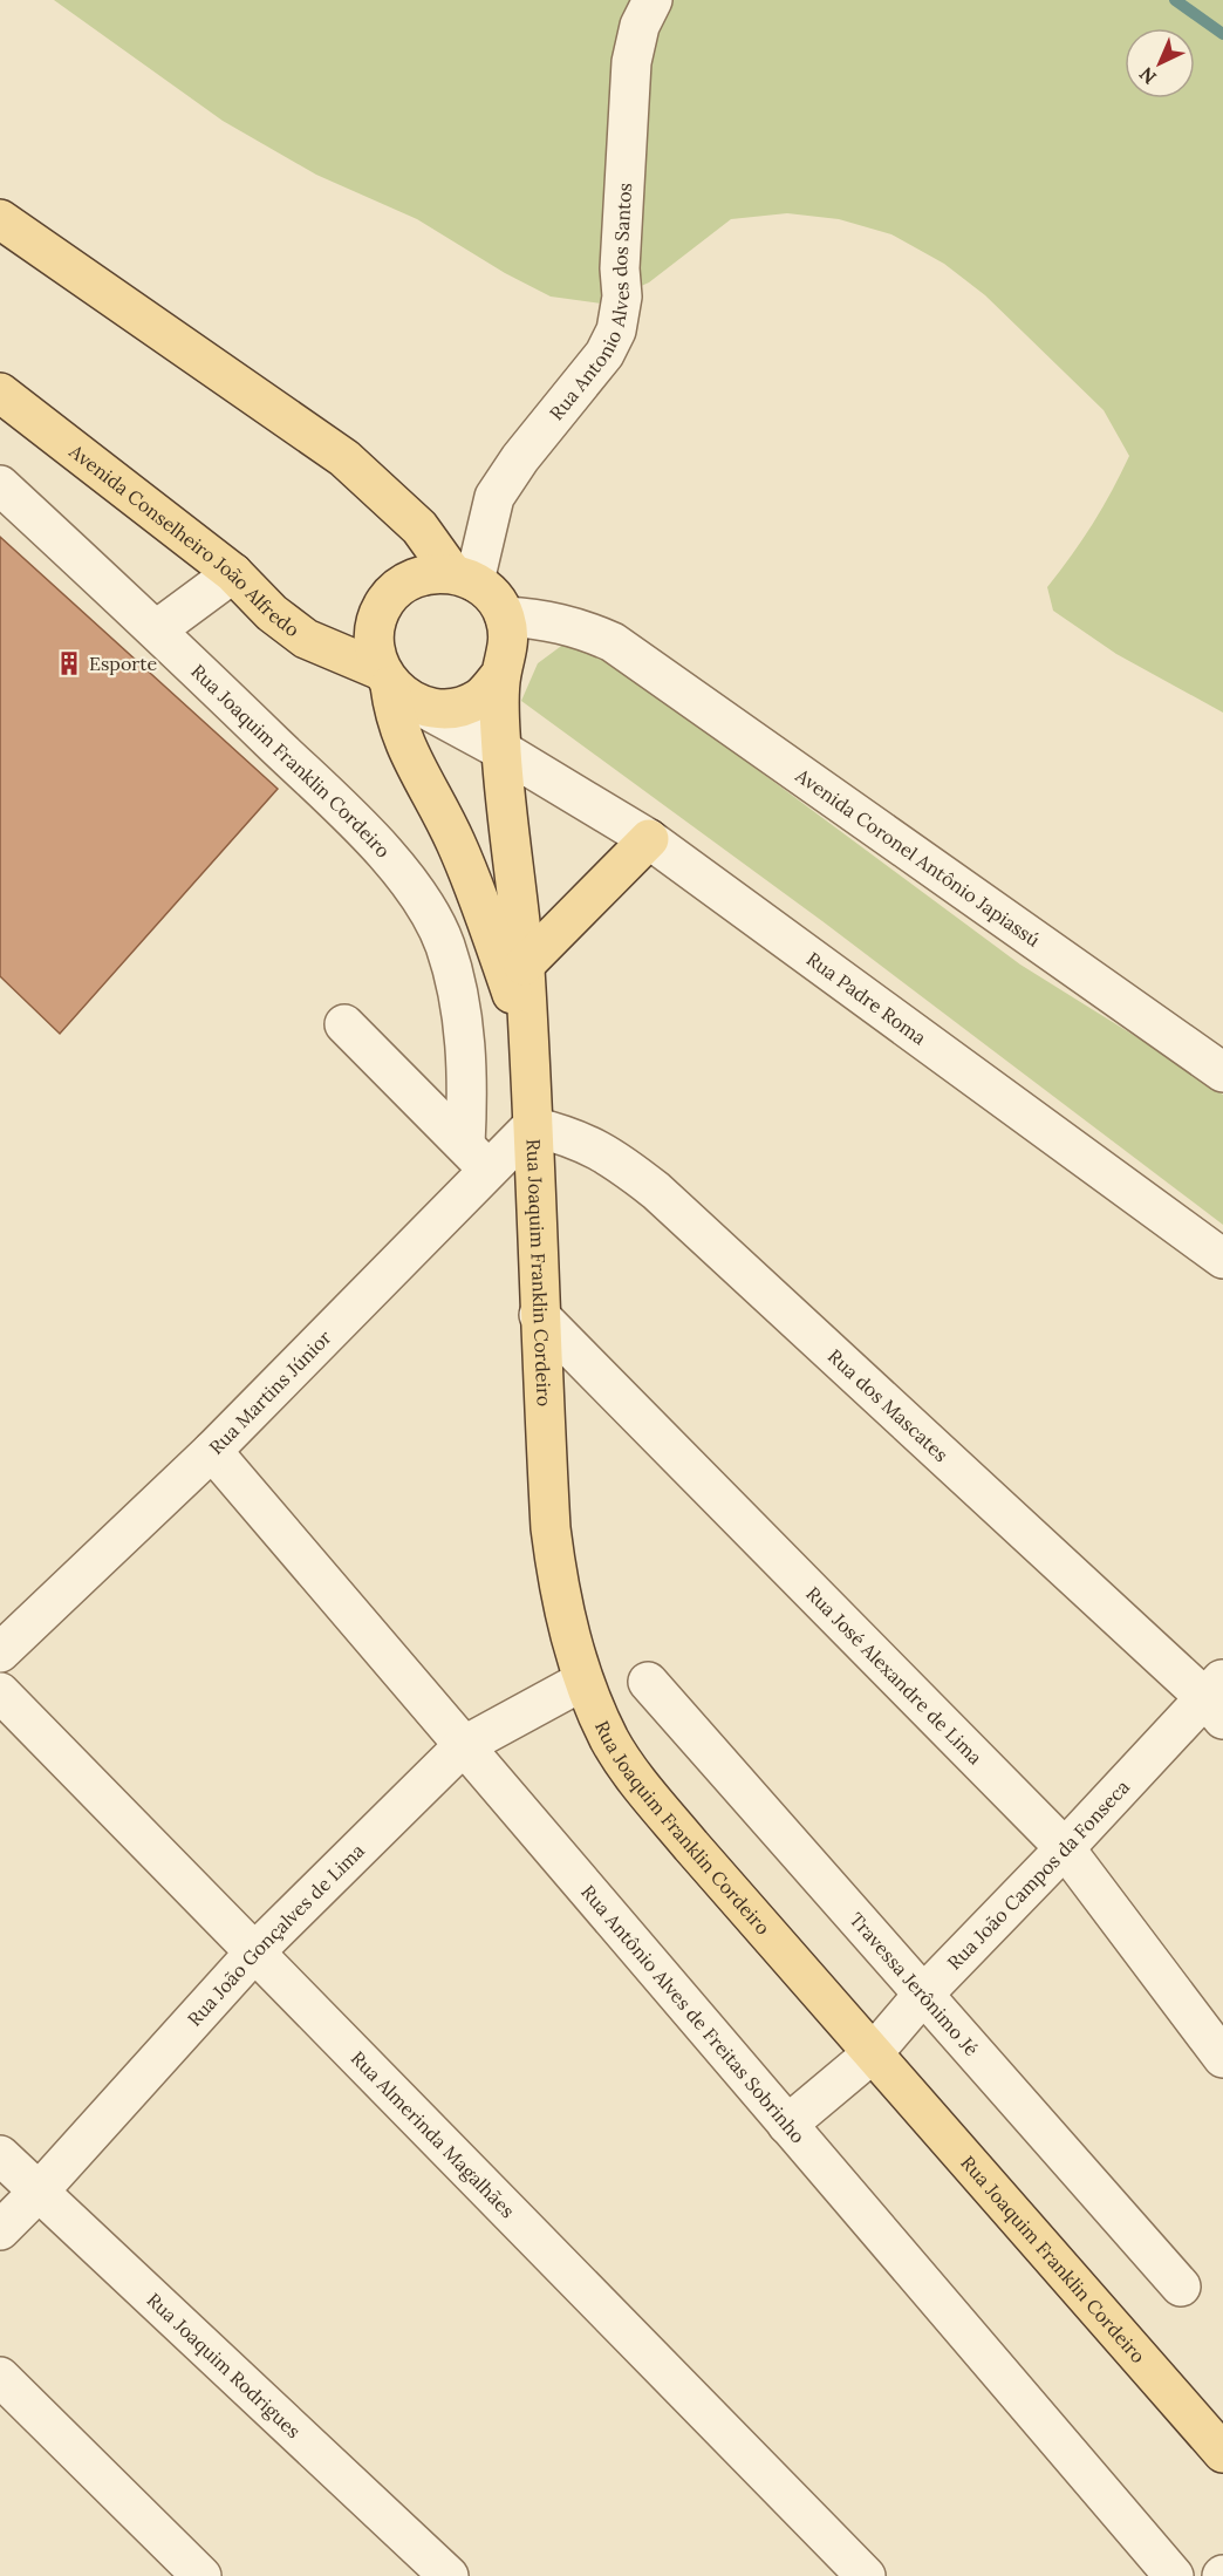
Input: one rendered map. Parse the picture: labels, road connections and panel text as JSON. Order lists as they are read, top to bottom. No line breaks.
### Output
{"streets":{"main road":["Avenida Conselheiro João Alfredo","Rua Joaquim Franklin Cordeiro"],"street":["Rua Antonio Alves dos Santos","Avenida Coronel Antônio Japiassú","Rua Padre Roma","Rua Martins Júnior","Rua dos Mascates","Rua José Alexandre de Lima","Rua João Campos da Fonseca","Rua João Gonçalves de Lima","Travessa Jerônimo Jé","Rua Antônio Alves de Freitas Sobrinho","Rua Almerinda Magalhães","Rua Joaquim Rodrigues"]},"crossings":[["Rua Antonio Alves dos Santos","Avenida Conselheiro João Alfredo"],["Rua Antonio Alves dos Santos","Rua Joaquim Franklin Cordeiro"],["Rua Antonio Alves dos Santos","Avenida Coronel Antônio Japiassú"],["Rua Antonio Alves dos Santos","Rua Padre Roma"],["Avenida Conselheiro João Alfredo","Rua Joaquim Franklin Cordeiro"],["Avenida Conselheiro João Alfredo","Avenida Coronel Antônio Japiassú"],["Avenida Conselheiro João Alfredo","Rua Padre Roma"],["Rua Joaquim Franklin Cordeiro","Avenida Coronel Antônio Japiassú"],["Rua Joaquim Franklin Cordeiro","Rua Padre Roma"],["Rua Joaquim Franklin Cordeiro","Rua Martins Júnior"],["Rua Joaquim Franklin Cordeiro","Rua dos Mascates"],["Rua Joaquim Franklin Cordeiro","Rua José Alexandre de Lima"],["Rua Joaquim Franklin Cordeiro","Rua João Campos da Fonseca"],["Rua Joaquim Franklin Cordeiro","Rua João Gonçalves de Lima"],["Avenida Coronel Antônio Japiassú","Rua Padre Roma"],["Rua Martins Júnior","Rua dos Mascates"],["Rua Martins Júnior","Rua Antônio Alves de Freitas Sobrinho"],["Rua dos Mascates","Rua João Campos da Fonseca"],["Rua José Alexandre de Lima","Rua João Campos da Fonseca"],["Rua João Campos da Fonseca","Travessa Jerônimo Jé"],["Rua João Campos da Fonseca","Rua Antônio Alves de Freitas Sobrinho"],["Rua João Gonçalves de Lima","Rua Antônio Alves de Freitas Sobrinho"],["Rua João Gonçalves de Lima","Rua Almerinda Magalhães"],["Rua João Gonçalves de Lima","Rua Joaquim Rodrigues"]],"places":{"building":["Esporte"]},"north":"bottom left"}
